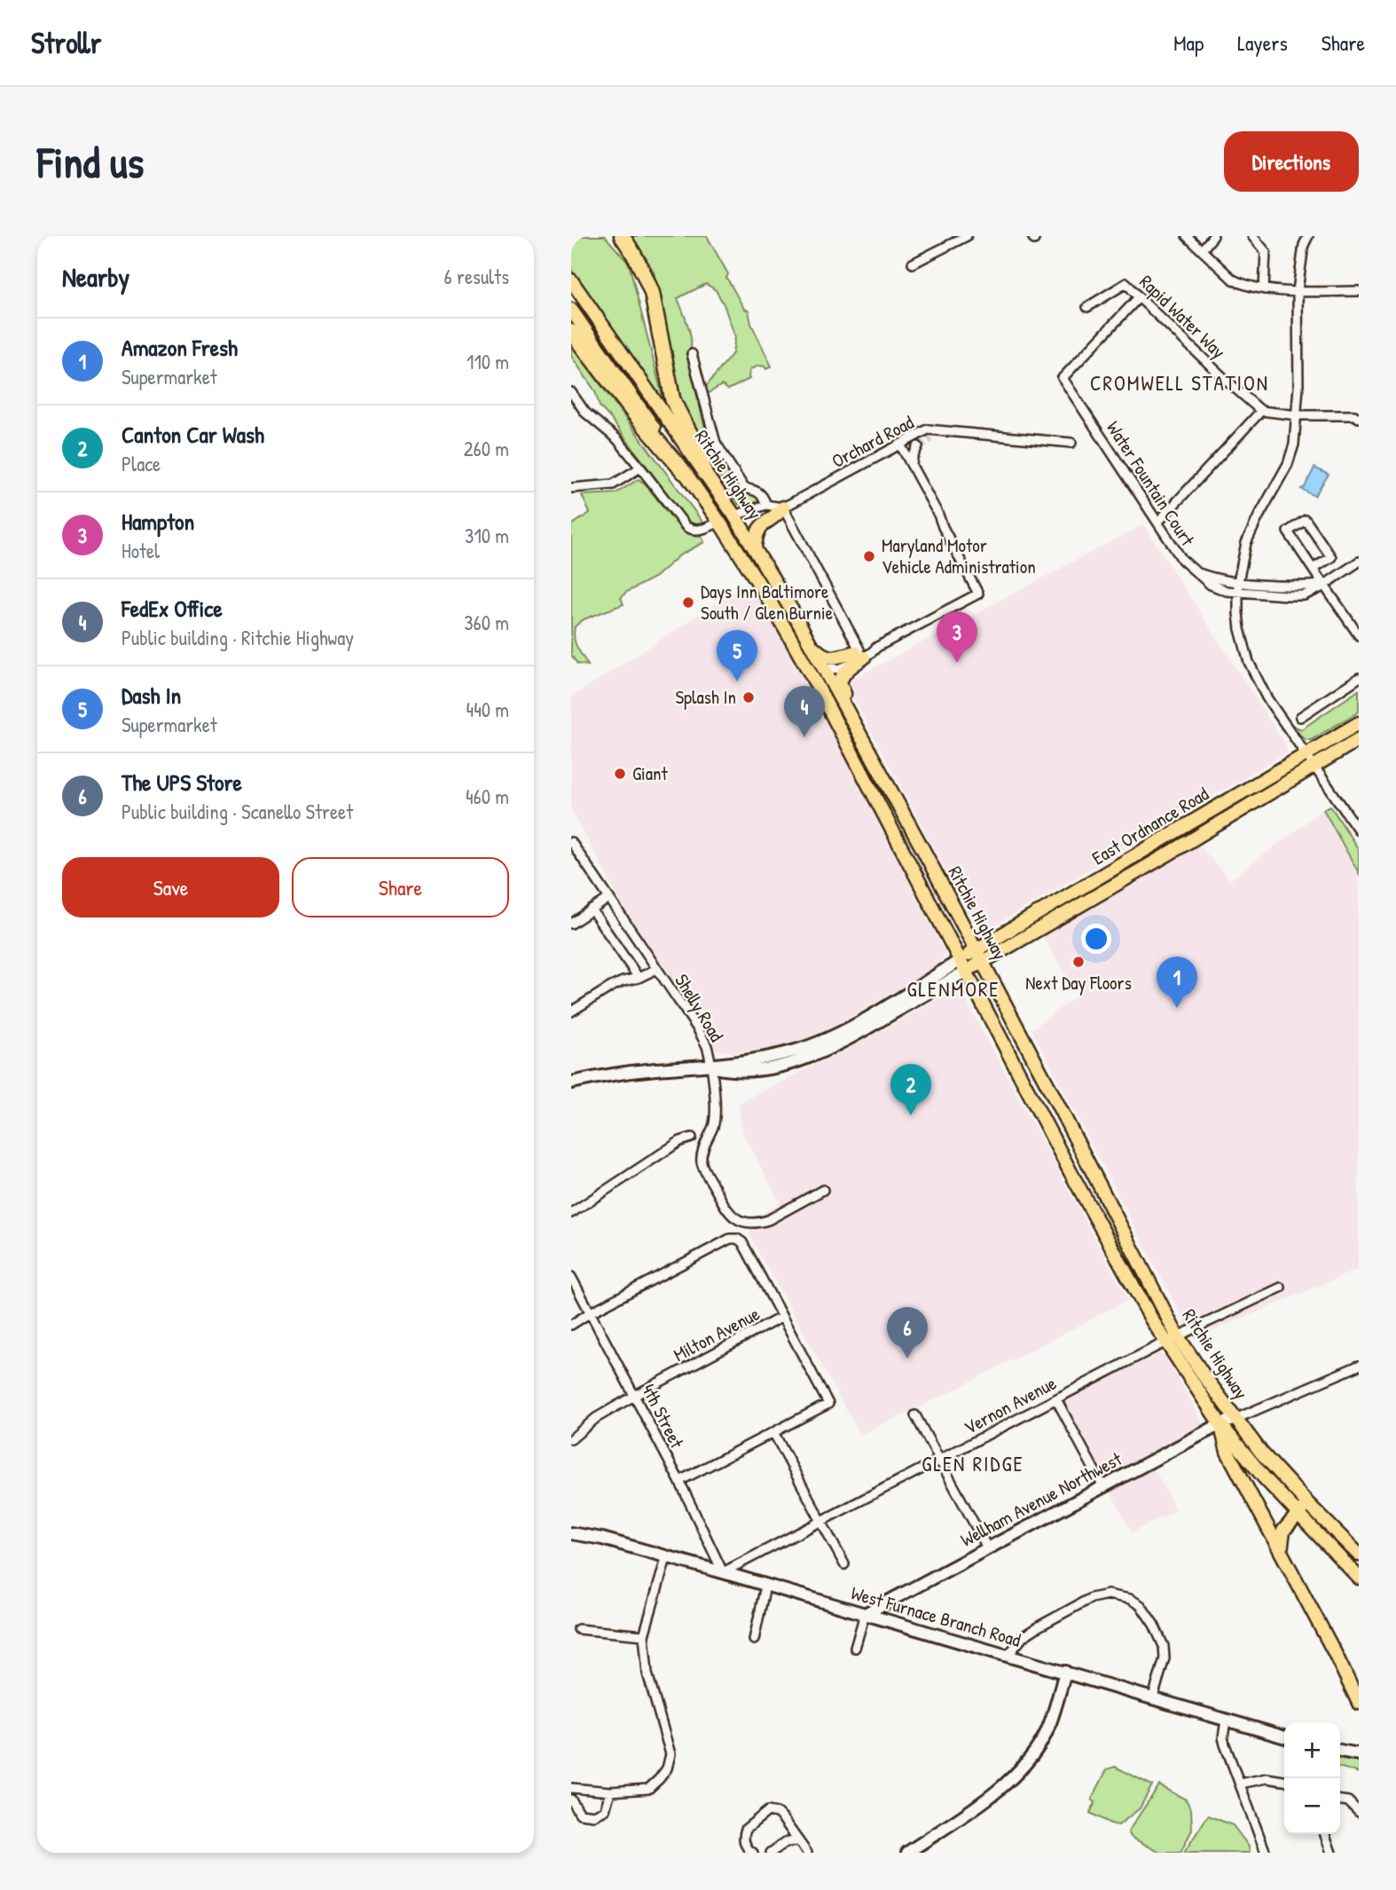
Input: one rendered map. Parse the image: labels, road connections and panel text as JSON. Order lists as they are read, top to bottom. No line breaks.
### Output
{"streets":{"main road":["Ritchie Highway","East Ordnance Road"],"street":["Rapid Water Way","Orchard Road","Water Fountain Court","Shelly Road","Milton Avenue","Vernon Avenue","4th Street","Wellham Avenue Northwest","West Furnace Branch Road"]},"crossings":[["Rapid Water Way","Water Fountain Court"],["Ritchie Highway","East Ordnance Road"],["Ritchie Highway","Vernon Avenue"],["Ritchie Highway","Wellham Avenue Northwest"],["Milton Avenue","4th Street"],["Vernon Avenue","4th Street"],["Vernon Avenue","West Furnace Branch Road"],["4th Street","West Furnace Branch Road"],["Wellham Avenue Northwest","West Furnace Branch Road"]],"districts":["CROMWELL STATION","GLENMORE","GLEN RIDGE"],"places":["Maryland Motor Vehicle Administration","Days Inn Baltimore South / Glen Burnie","Splash In","Giant","Next Day Floors"],"page":{"header":"Strollr","nav":["Map","Layers","Share"],"buttons":["Directions",["Save","Share"]],"title":"Find us","heading":["Nearby","6 results"],"list":[{"mark":"1","name":"Amazon Fresh","note":"Supermarket","value":"110 m"},{"mark":"2","name":"Canton Car Wash","note":"Place","value":"260 m"},{"mark":"3","name":"Hampton","note":"Hotel","value":"310 m"},{"mark":"4","name":"FedEx Office","note":"Public building · Ritchie Highway","value":"360 m"},{"mark":"5","name":"Dash In","note":"Supermarket","value":"440 m"},{"mark":"6","name":"The UPS Store","note":"Public building · Scanello Street","value":"460 m"}],"pins":["3","5","4","1","2","6"],"map_buttons":["+","−"]}}
